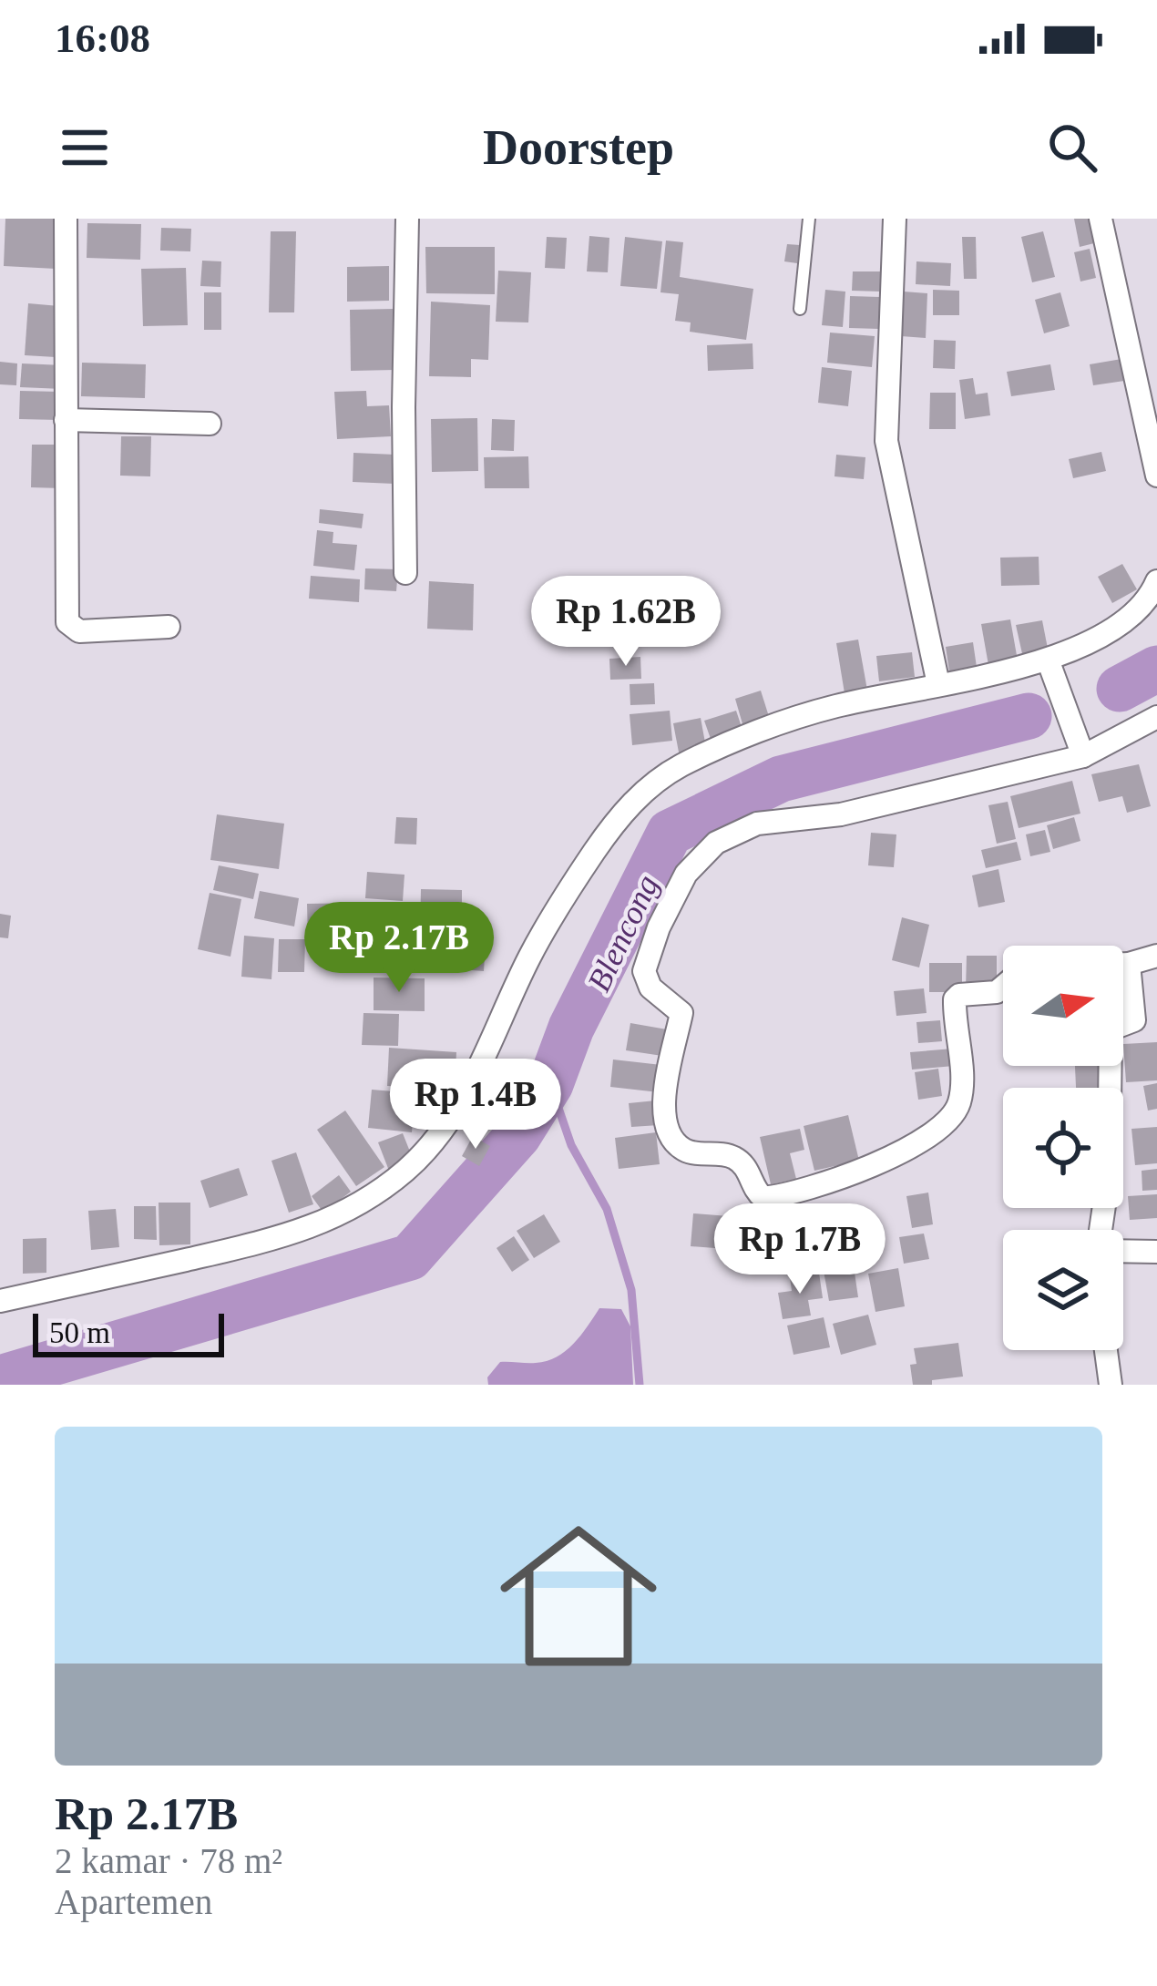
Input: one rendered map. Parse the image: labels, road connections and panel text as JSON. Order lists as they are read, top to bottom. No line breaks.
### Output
{"water":["Blencong"],"scale_bar":"50 m","north":"right","page":{"status":"16:08","header":"Doorstep","price":["Rp 1.62B","Rp 2.17B","Rp 1.4B","Rp 1.7B"],"scale":"50 m","list":[{"name":"Rp 2.17B","note":"2 kamar · 78 m² · Apartemen"}]}}
